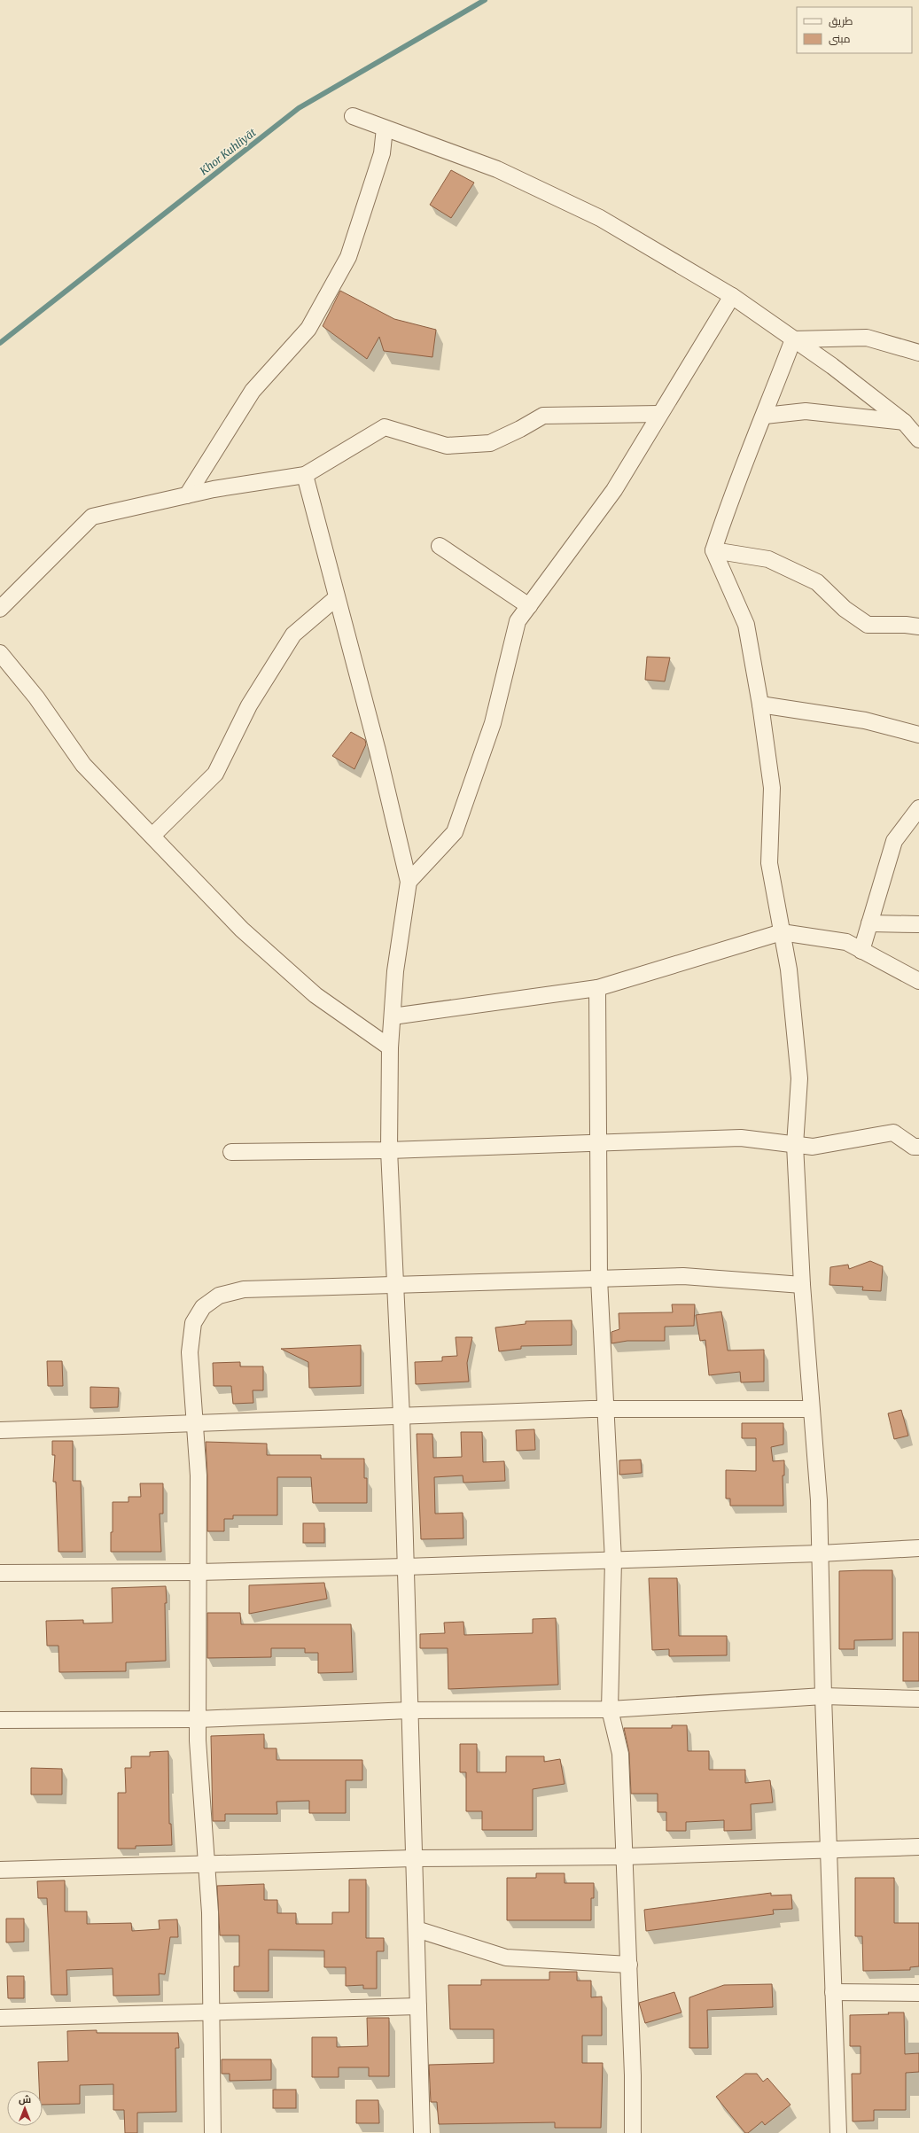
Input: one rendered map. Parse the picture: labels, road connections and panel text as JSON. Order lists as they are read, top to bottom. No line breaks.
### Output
{"water":["Khor Kuhliyāt"],"legend":["طريق","مبنى"],"north":"top"}
